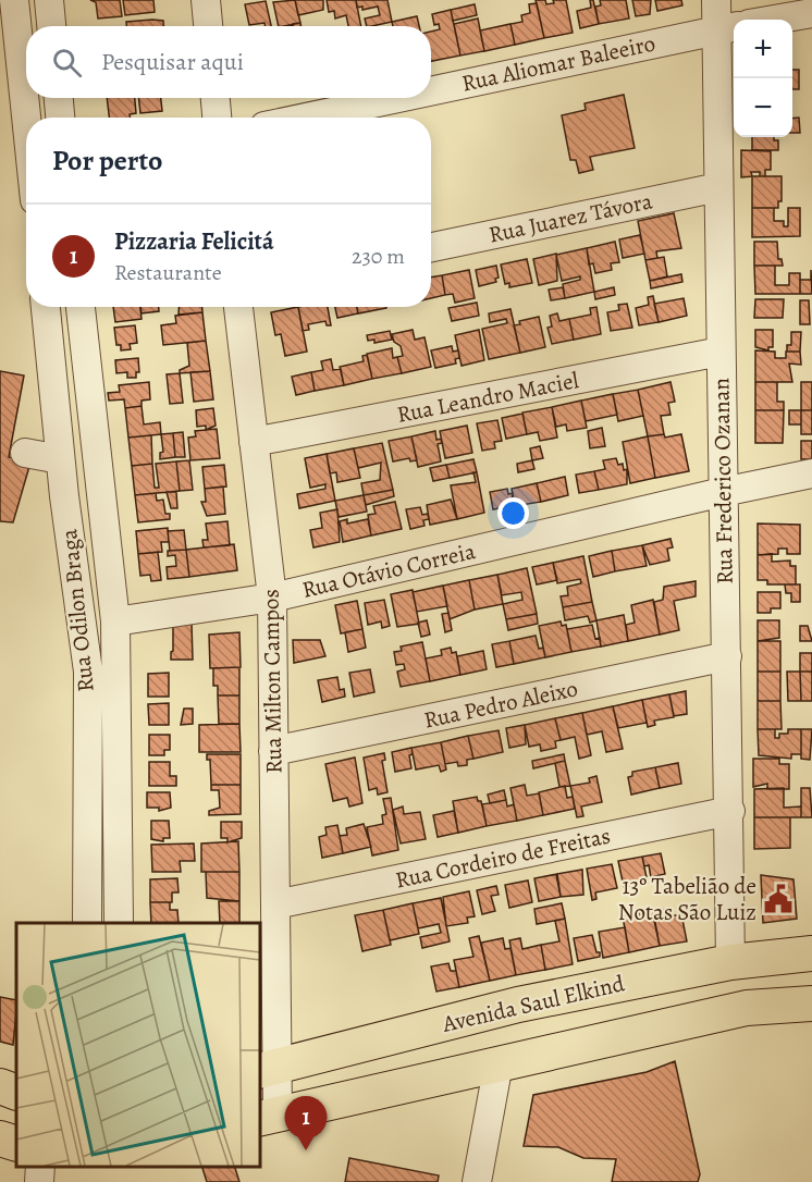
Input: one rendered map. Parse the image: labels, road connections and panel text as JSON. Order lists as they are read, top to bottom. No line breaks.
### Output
{"streets":{"main road":["Avenida Saul Elkind"],"street":["Rua Aliomar Baleeiro","Rua Juarez Távora","Rua Leandro Maciel","Rua Frederico Ozanan","Rua Otávio Correia","Rua Odilon Braga","Rua Milton Campos","Rua Pedro Aleixo","Rua Cordeiro de Freitas"]},"crossings":[["Rua Aliomar Baleeiro","Rua Frederico Ozanan"],["Rua Juarez Távora","Rua Frederico Ozanan"],["Rua Leandro Maciel","Rua Frederico Ozanan"],["Rua Leandro Maciel","Rua Milton Campos"],["Rua Frederico Ozanan","Rua Otávio Correia"],["Rua Frederico Ozanan","Rua Pedro Aleixo"],["Rua Frederico Ozanan","Rua Cordeiro de Freitas"],["Rua Frederico Ozanan","Avenida Saul Elkind"],["Rua Otávio Correia","Rua Odilon Braga"],["Rua Otávio Correia","Rua Milton Campos"],["Rua Milton Campos","Rua Pedro Aleixo"],["Rua Milton Campos","Rua Cordeiro de Freitas"],["Rua Milton Campos","Avenida Saul Elkind"]],"places":{"public building":["13º Tabelião de Notas São Luiz"]},"page":{"map_buttons":["+","−"],"search":"Pesquisar aqui","heading":"Por perto","list":[{"mark":"1","name":"Pizzaria Felicitá","note":"Restaurante","value":"230 m"}],"pins":"1"}}
